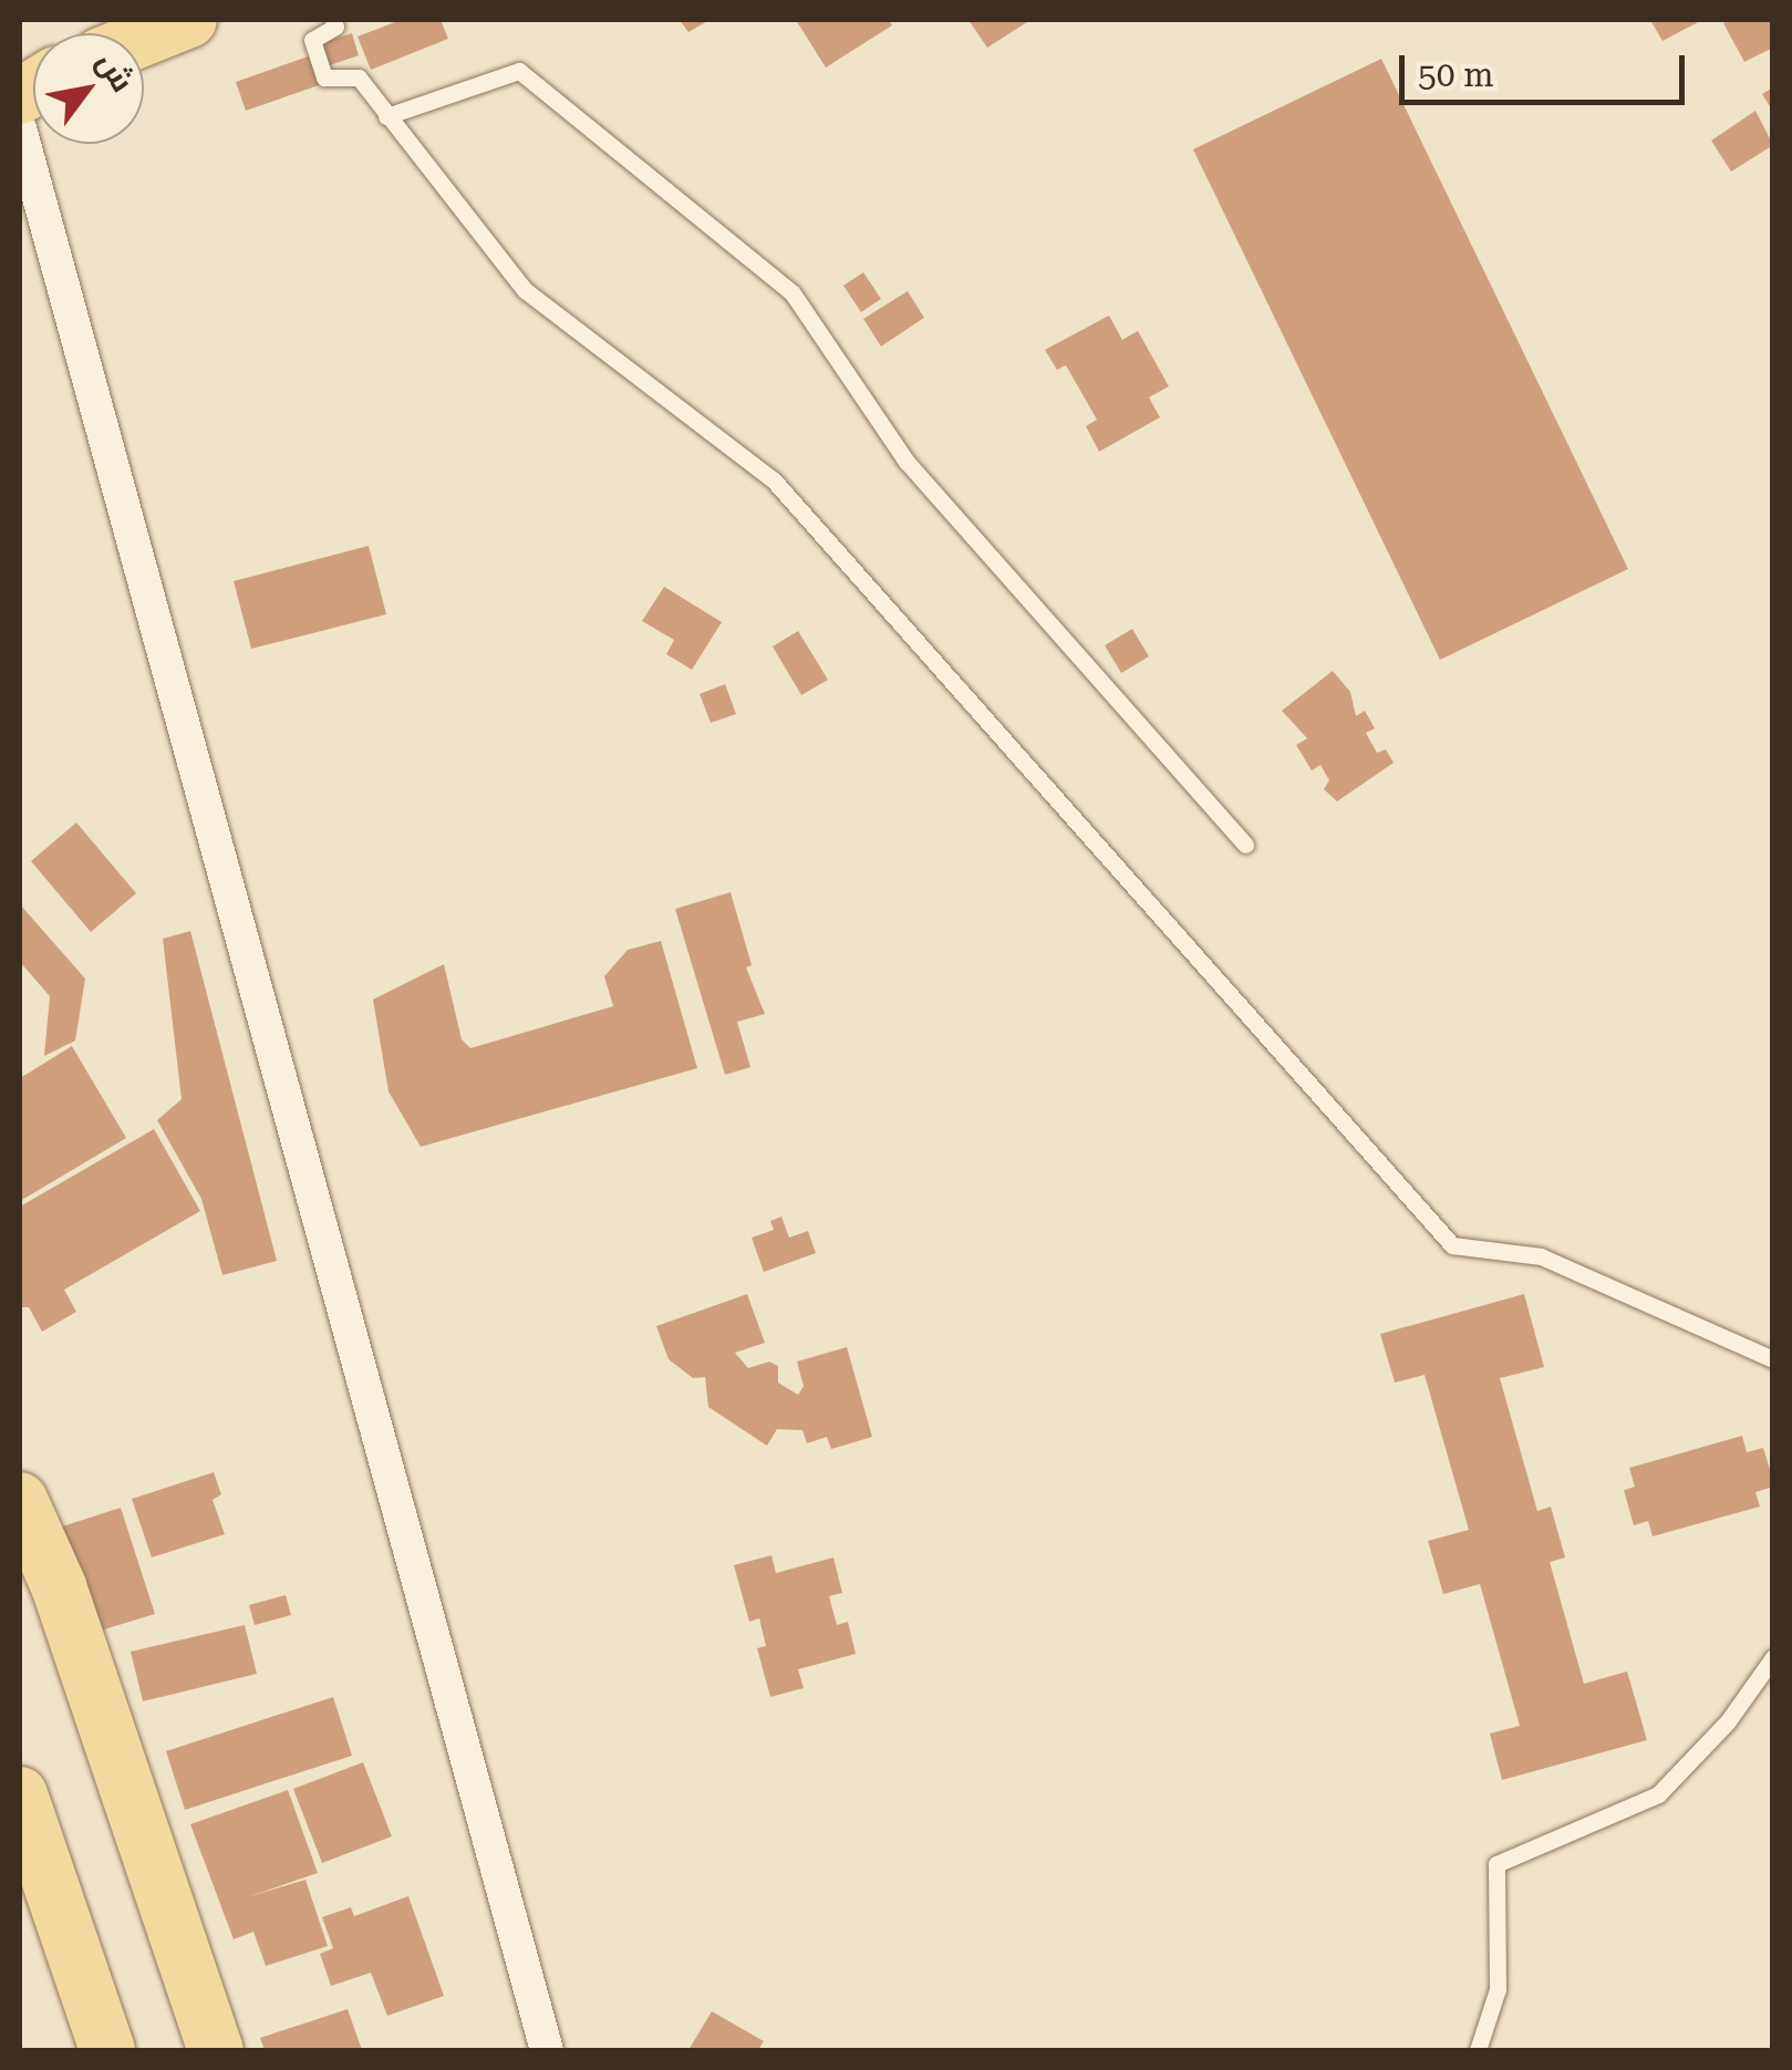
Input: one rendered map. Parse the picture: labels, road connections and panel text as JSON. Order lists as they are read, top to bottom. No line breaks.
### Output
{"scale_bar":"50 m","north":"top right"}
